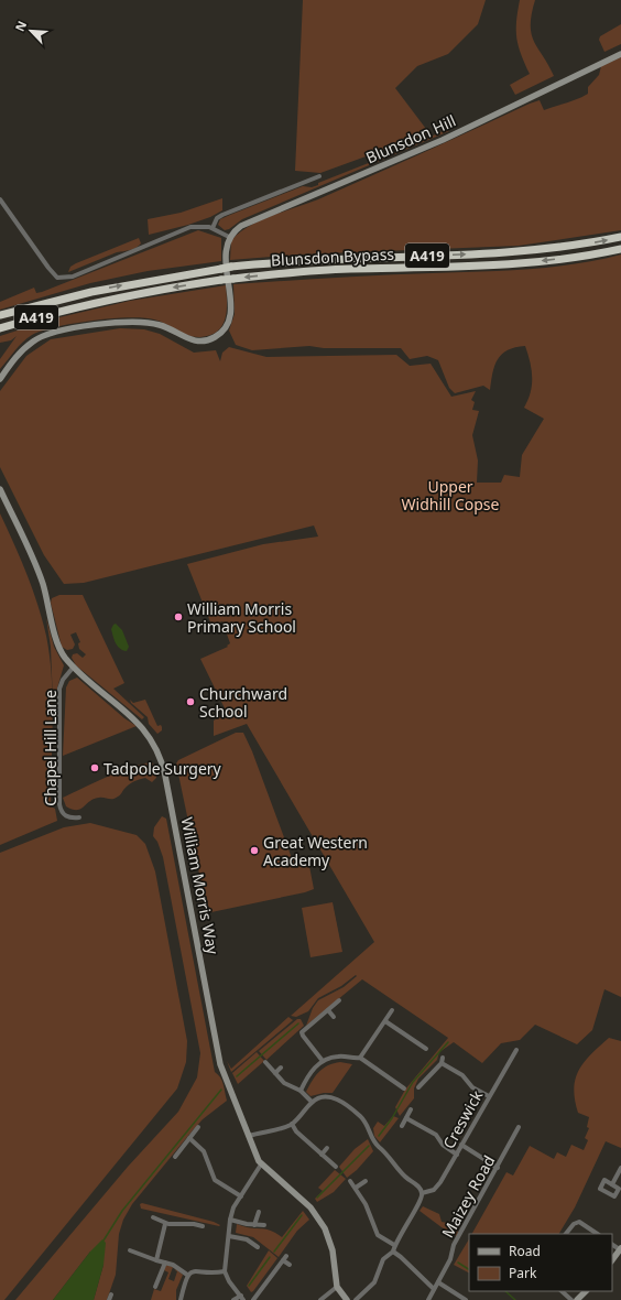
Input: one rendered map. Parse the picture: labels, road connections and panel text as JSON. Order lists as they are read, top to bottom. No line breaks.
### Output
{"streets":{"highway":["A419","Blunsdon Bypass"],"street":["Blunsdon Hill","Chapel Hill Lane","William Morris Way","Creswick","Maizey Road"]},"crossings":[["Chapel Hill Lane","William Morris Way"]],"parks":["Upper Widhill Copse"],"places":["William Morris Primary School","Churchward School","Tadpole Surgery","Great Western Academy"],"legend":["Road","Park"],"north":"top left"}
